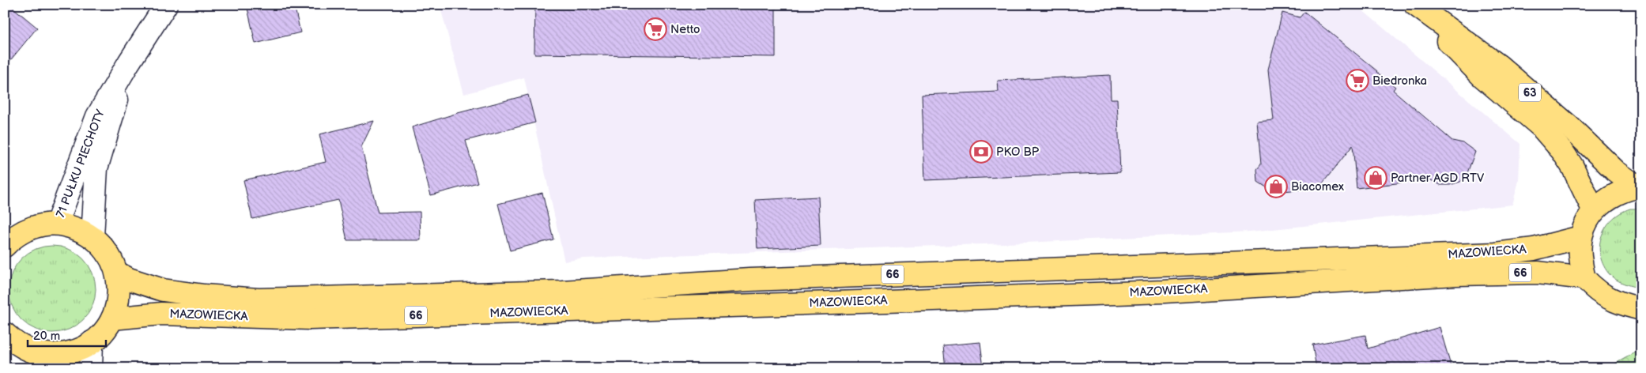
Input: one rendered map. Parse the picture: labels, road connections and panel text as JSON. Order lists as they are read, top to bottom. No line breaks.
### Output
{"streets":{"main road":["63","MAZOWIECKA","66"],"street":["71 PUŁKU PIECHOTY"]},"crossings":[["63","MAZOWIECKA"]],"places":{"supermarket":["Netto","Biedronka"],"bank":["PKO BP"],"shop":["Partner AGD RTV","Biacomex"]},"scale_bar":"20 m"}
